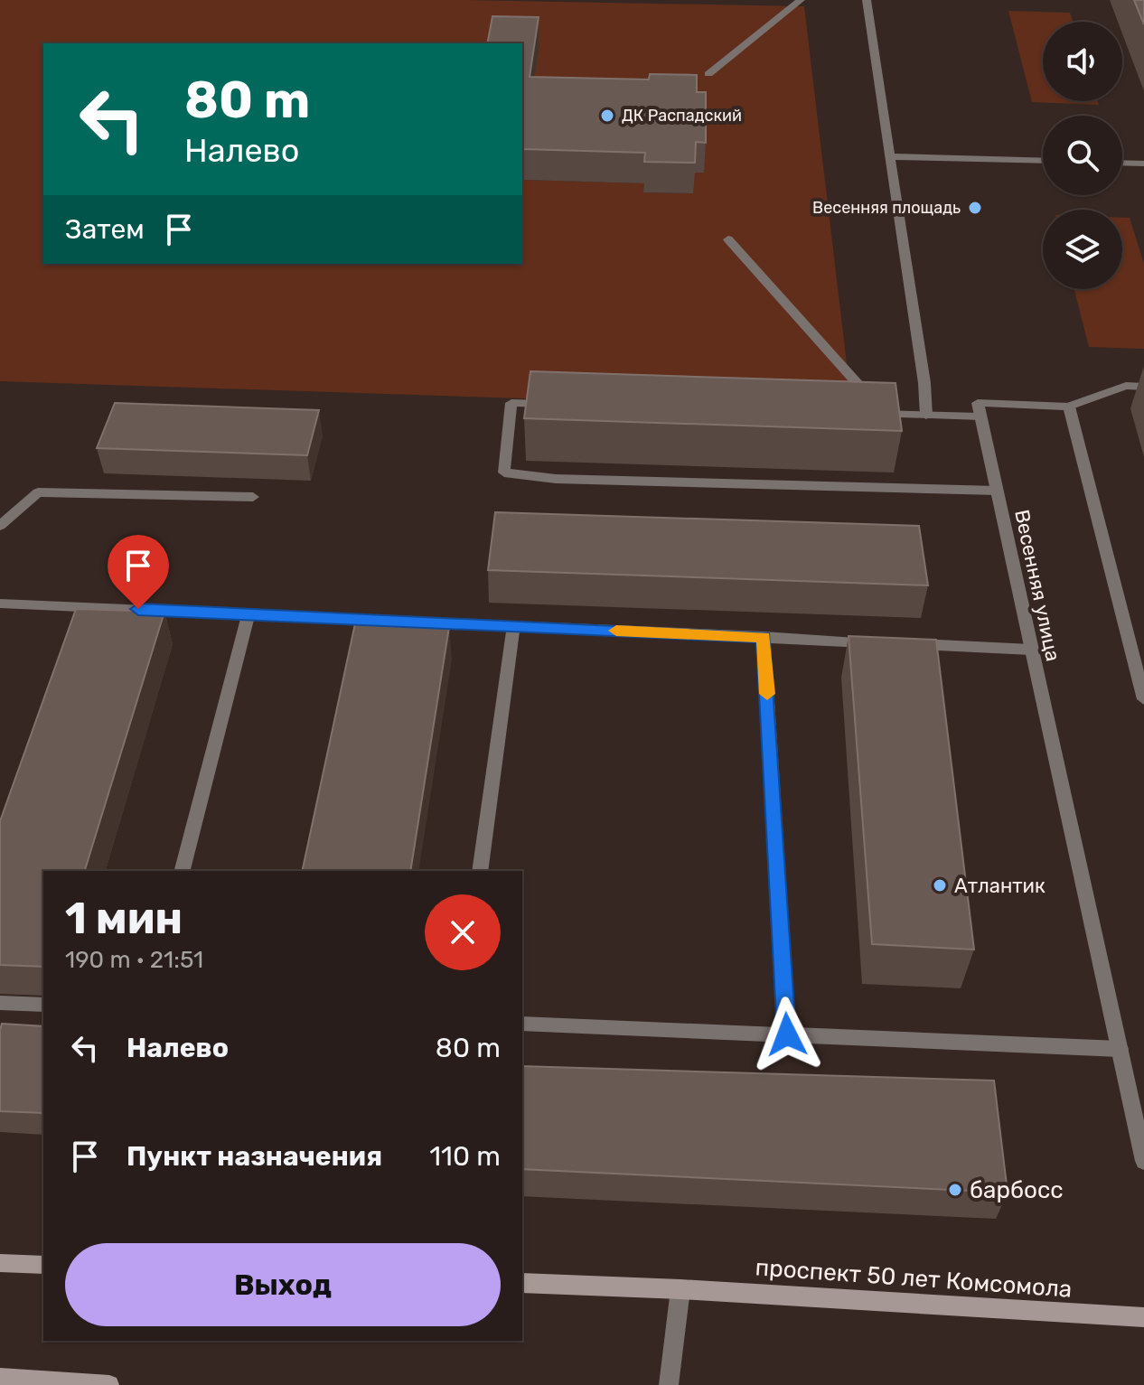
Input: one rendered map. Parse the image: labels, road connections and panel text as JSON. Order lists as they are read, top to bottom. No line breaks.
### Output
{"streets":{"main road":["проспект 50 лет Комсомола"],"street":["Весенняя улица"]},"places":["ДК Распадский","Весенняя площадь","Атлантик","барбосс"],"page":{"turn":["80 m","Налево"],"then":"Затем","heading":["1 мин","190 m · 21:51"],"list":[{"name":"Налево","value":"80 m"},{"name":"Пункт назначения","value":"110 m"}],"buttons":"Выход"}}
